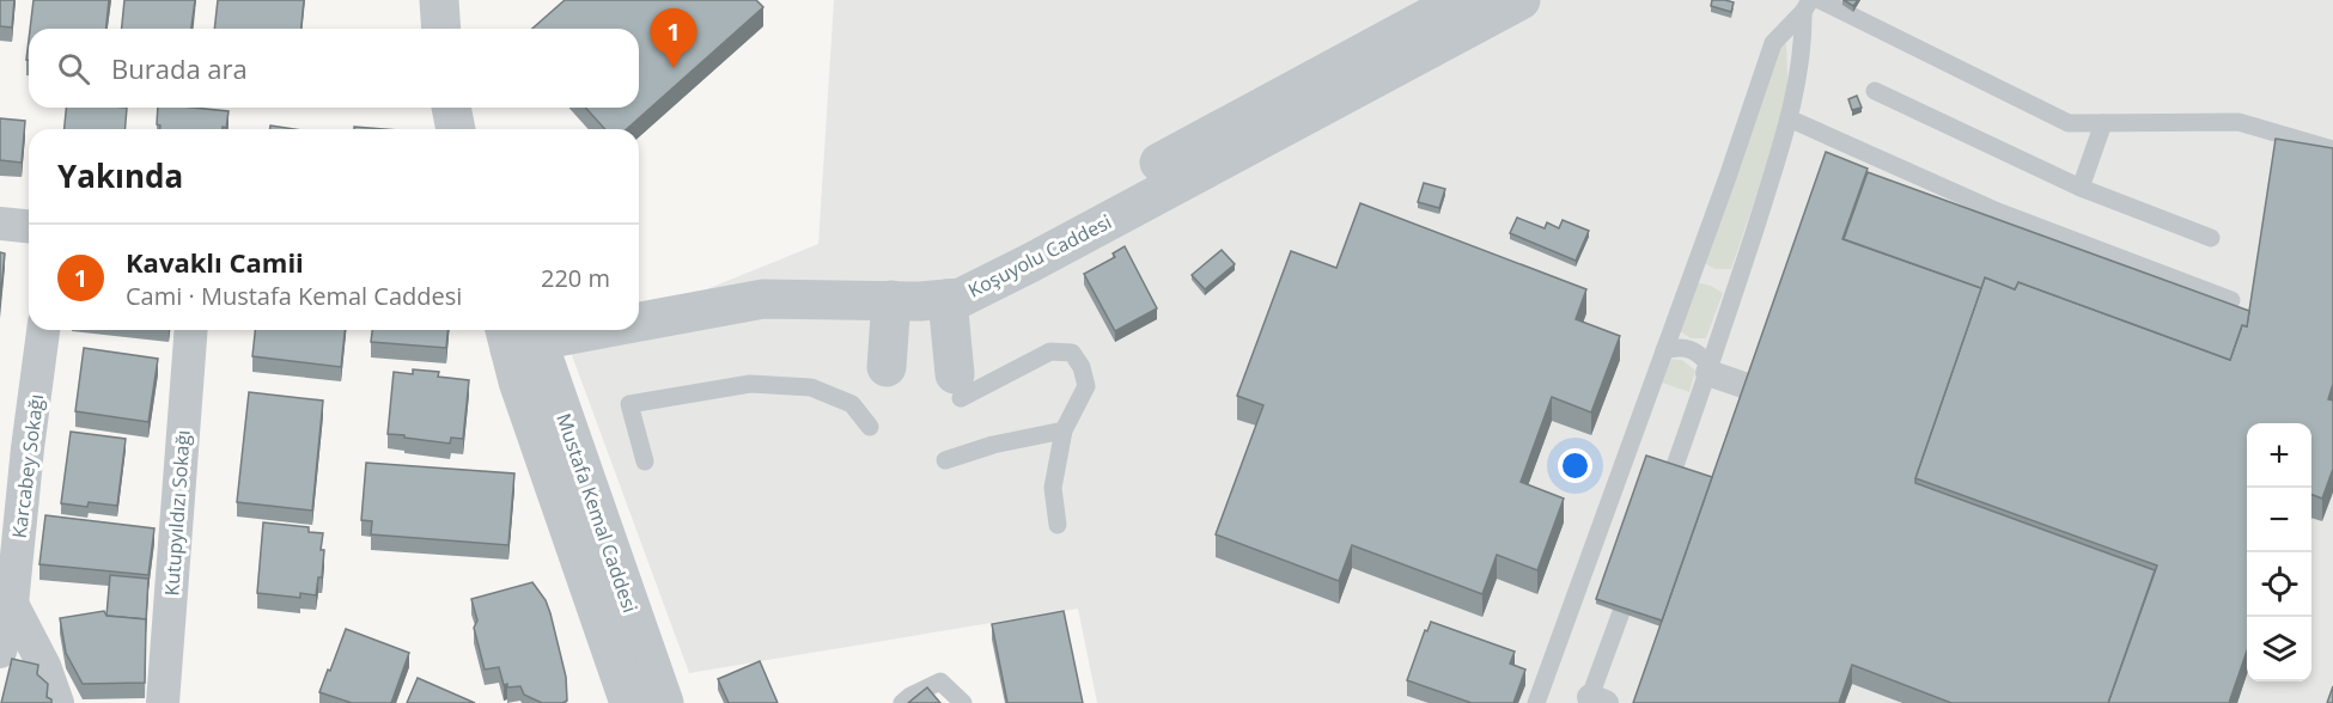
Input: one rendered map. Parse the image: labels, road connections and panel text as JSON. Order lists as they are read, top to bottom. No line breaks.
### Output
{"streets":{"street":["Koşuyolu Caddesi","Karcabey Sokağı","Kutupyıldızı Sokağı","Mustafa Kemal Caddesi"]},"page":{"pins":"1","search":"Burada ara","heading":"Yakında","list":[{"mark":"1","name":"Kavaklı Camii","note":"Cami · Mustafa Kemal Caddesi","value":"220 m"}],"map_buttons":["+","−"]}}
